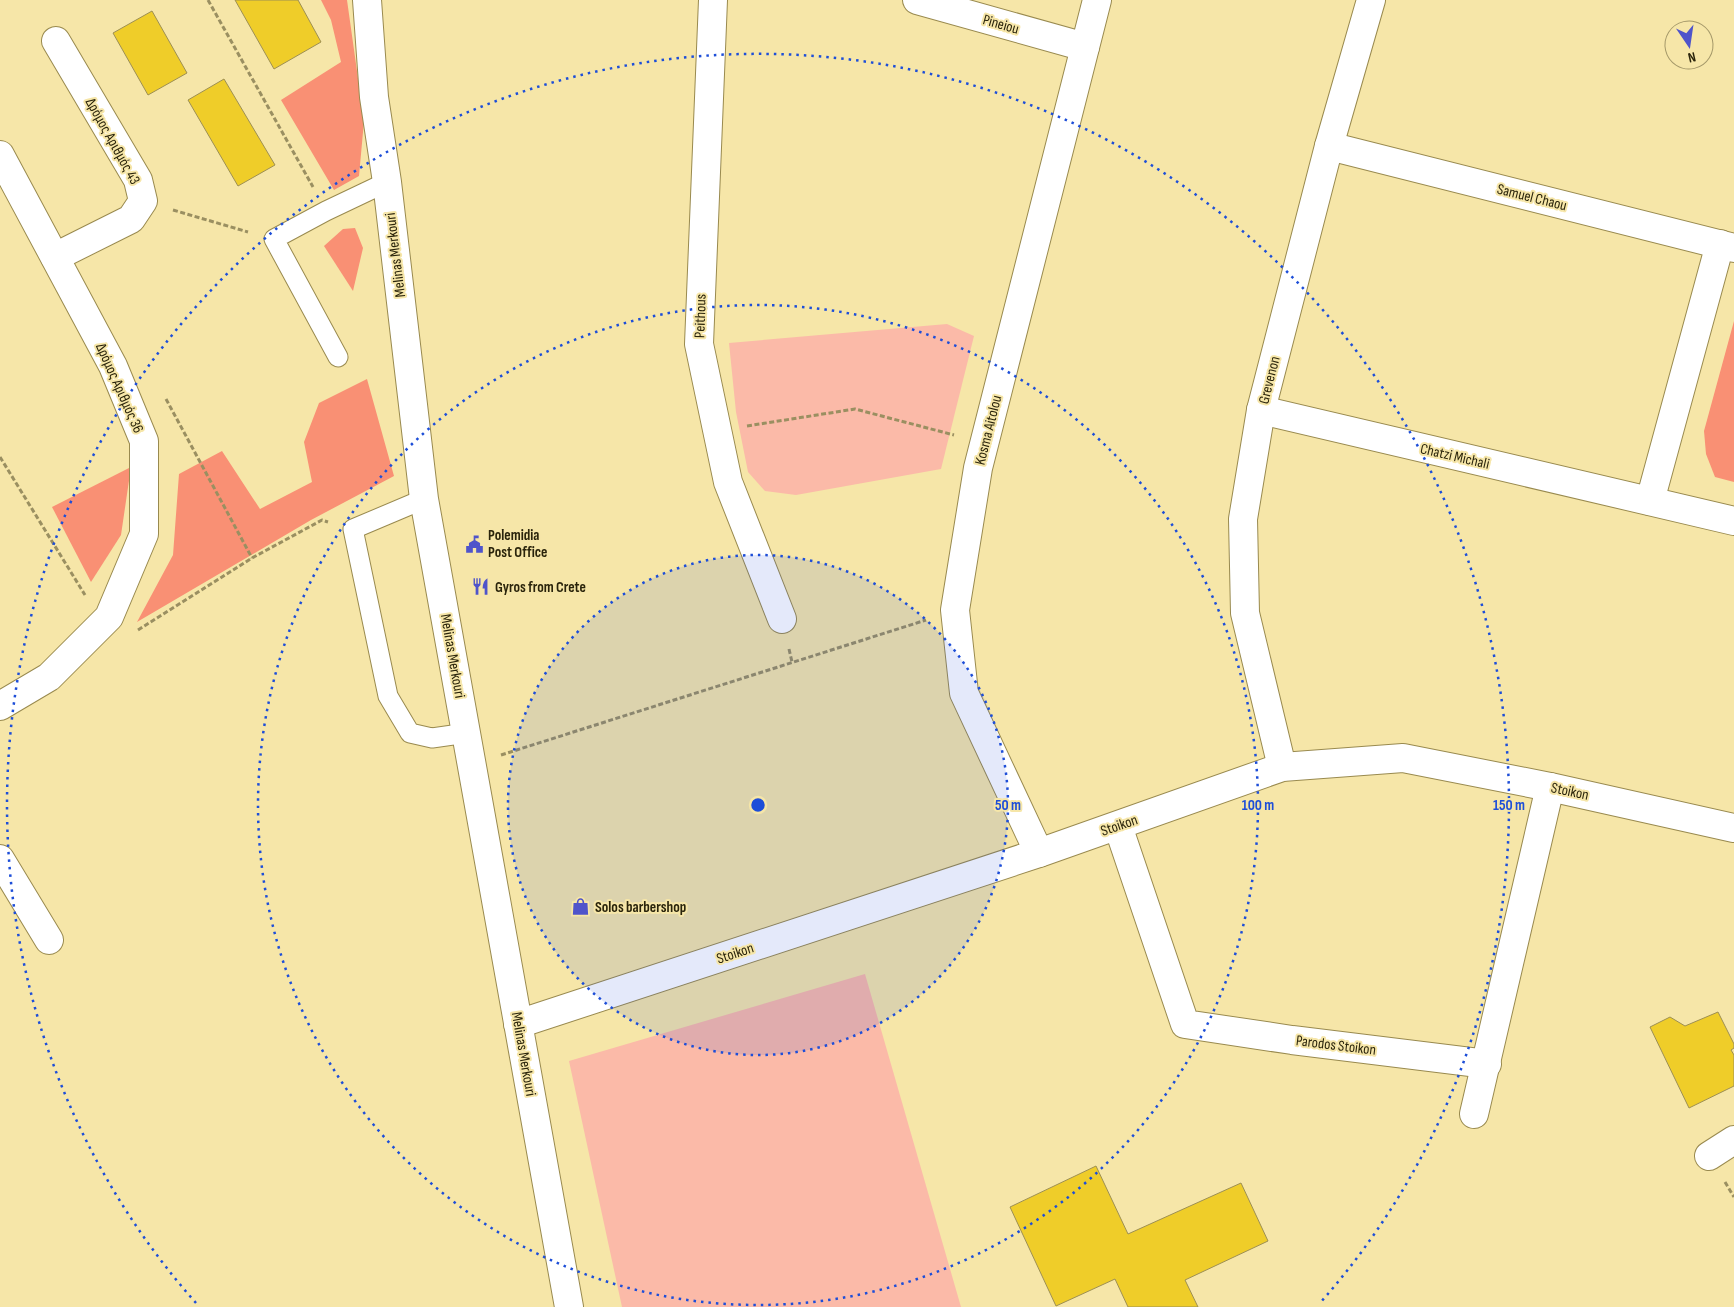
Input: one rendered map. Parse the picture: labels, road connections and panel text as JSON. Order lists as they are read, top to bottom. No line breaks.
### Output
{"streets":{"street":["Pineiou","Δρόμος Αριθμός 43","Samuel Chaou","Melinas Merkouri","Peithous","Grevenon","Δρόμος Αριθμός 36","Kosma Aitolou","Chatzi Michali","Stoikon","Parodos Stoikon"]},"crossings":[["Pineiou","Kosma Aitolou"],["Δρόμος Αριθμός 43","Δρόμος Αριθμός 36"],["Samuel Chaou","Grevenon"],["Melinas Merkouri","Stoikon"],["Grevenon","Chatzi Michali"],["Grevenon","Stoikon"],["Kosma Aitolou","Stoikon"],["Stoikon","Parodos Stoikon"]],"places":{"public building":["Polemidia Post Office"],"restaurant":["Gyros from Crete"],"shop":["Solos barbershop"]},"north":"bottom","rings":["50 m","100 m","150 m"]}
